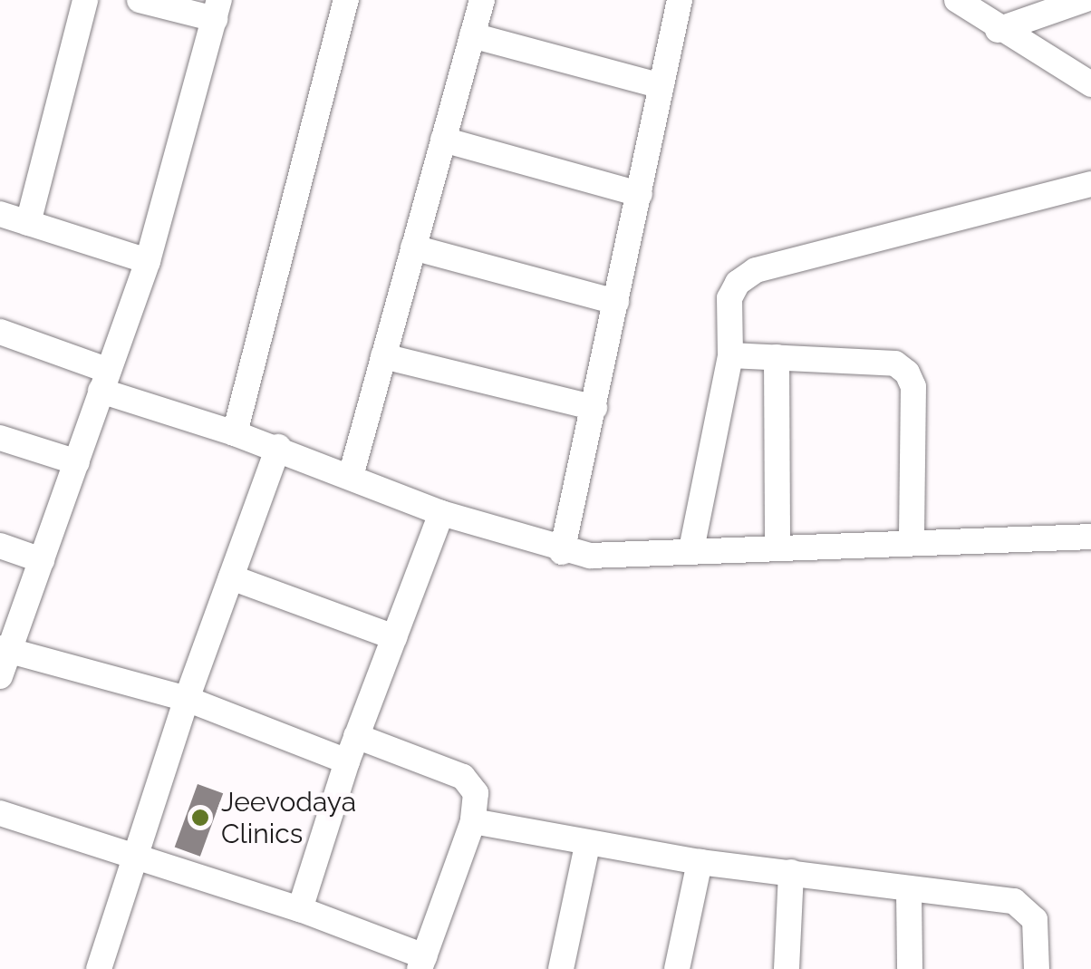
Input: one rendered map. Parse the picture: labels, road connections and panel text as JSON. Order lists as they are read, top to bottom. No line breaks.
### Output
{"places":["Jeevodaya Clinics"]}
